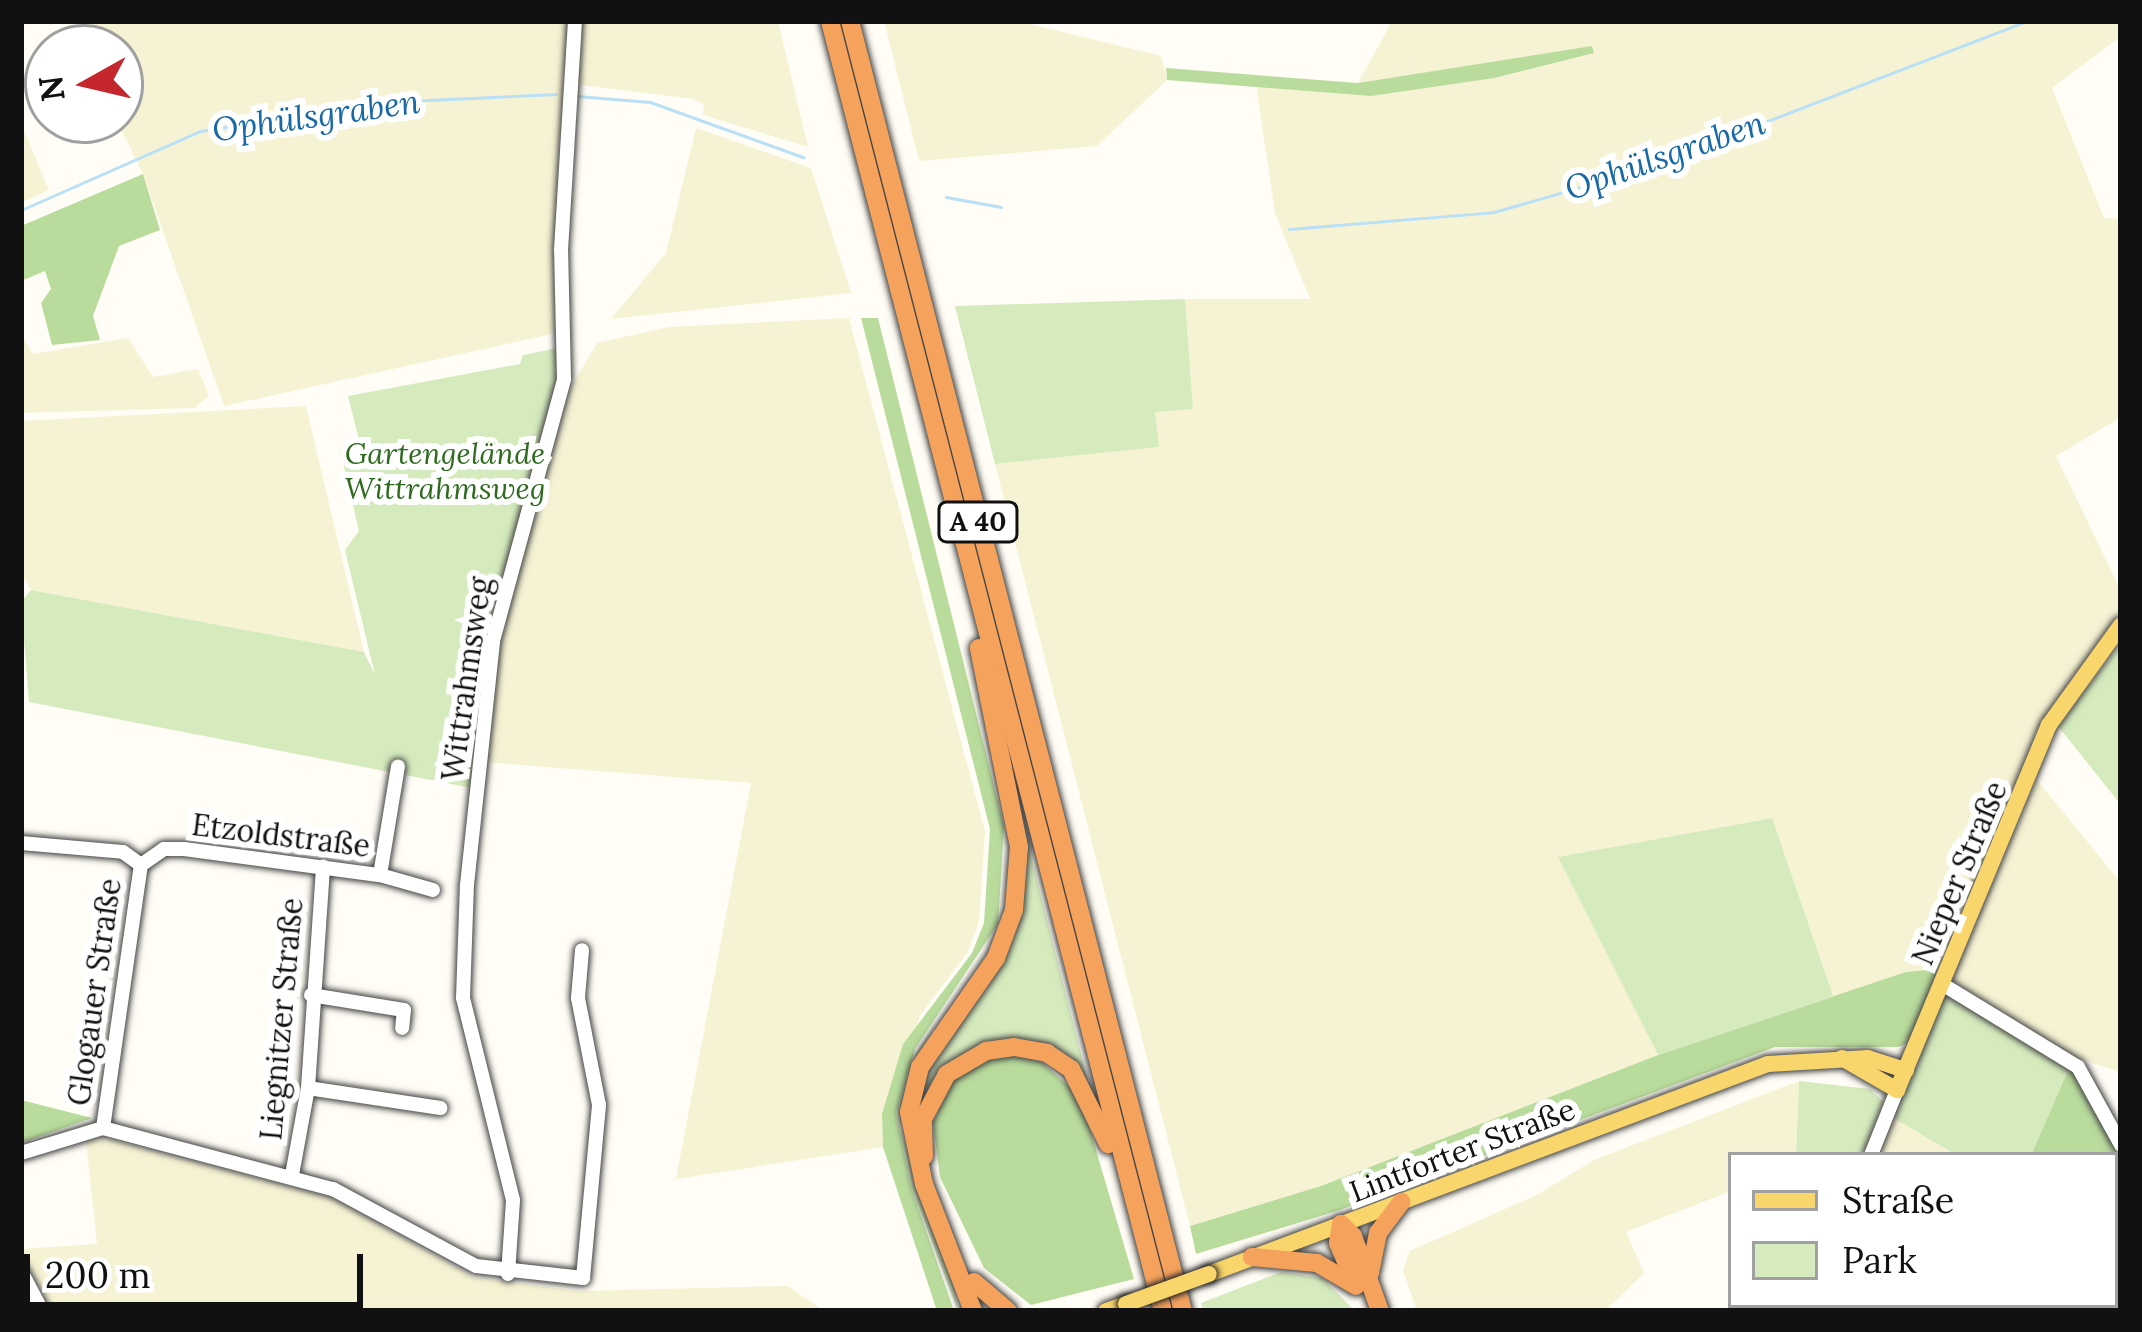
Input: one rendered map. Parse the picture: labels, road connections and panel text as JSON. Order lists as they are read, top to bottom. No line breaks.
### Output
{"streets":{"highway":["A 40"],"main road":["Nieper Straße","Lintforter Straße"],"street":["Wittrahmsweg","Etzoldstraße","Glogauer Straße","Liegnitzer Straße"]},"crossings":[["Etzoldstraße","Glogauer Straße"],["Etzoldstraße","Liegnitzer Straße"],["Nieper Straße","Lintforter Straße"]],"water":["Ophülsgraben"],"parks":["Gartengelände Wittrahmsweg"],"legend":["Straße","Park"],"scale_bar":"200 m","north":"left"}
